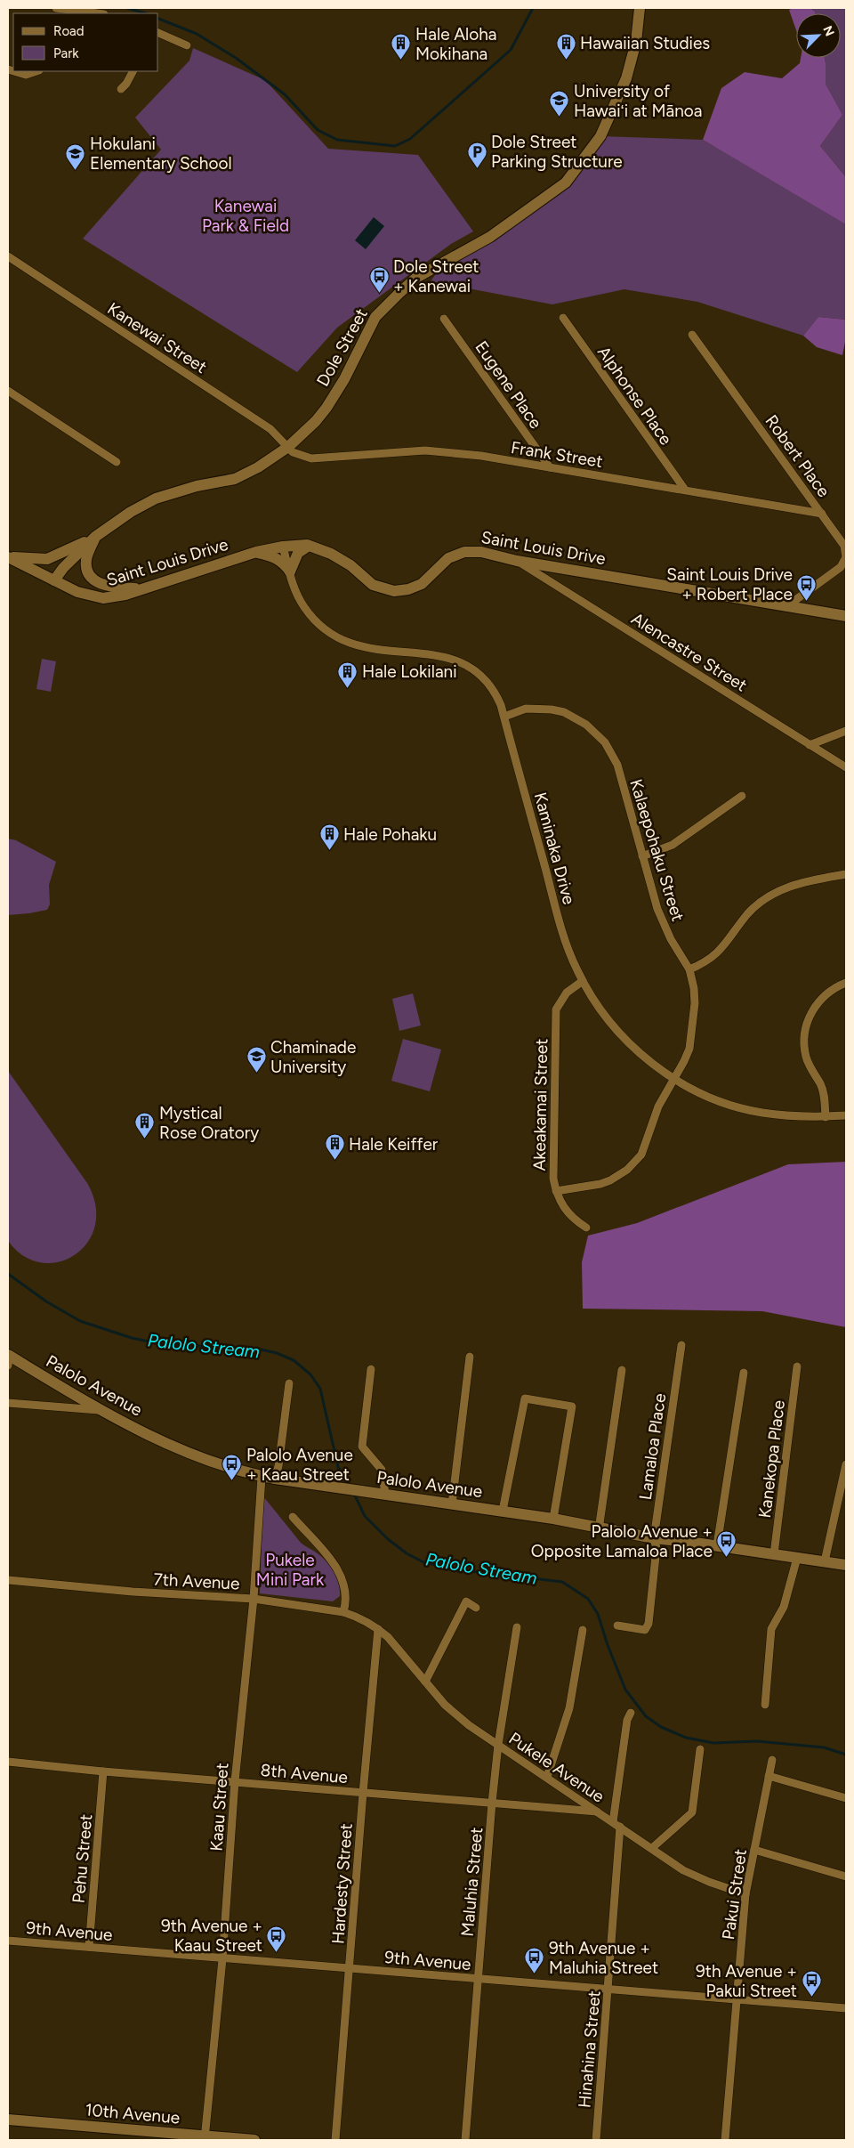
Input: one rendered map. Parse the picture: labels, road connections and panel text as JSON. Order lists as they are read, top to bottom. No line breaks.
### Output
{"streets":{"street":["Kanewai Street","Dole Street","Eugene Place","Alphonse Place","Frank Street","Robert Place","Saint Louis Drive","Alencastre Street","Kaminaka Drive","Kalaepohaku Street","Akeakamai Street","Palolo Avenue","Lamaloa Place","Kanekopa Place","7th Avenue","Pukele Avenue","8th Avenue","Kaau Street","Pehu Street","Maluhia Street","Hardesty Street","Pakui Street","9th Avenue","Hinahina Street","10th Avenue"]},"crossings":[["Kanewai Street","Dole Street"],["Kanewai Street","Frank Street"],["Dole Street","Frank Street"],["Dole Street","Saint Louis Drive"],["Eugene Place","Frank Street"],["Alphonse Place","Frank Street"],["Frank Street","Robert Place"],["Robert Place","Saint Louis Drive"],["Saint Louis Drive","Alencastre Street"],["Saint Louis Drive","Kaminaka Drive"],["Kaminaka Drive","Kalaepohaku Street"],["Kaminaka Drive","Akeakamai Street"],["Kalaepohaku Street","Akeakamai Street"],["Palolo Avenue","Lamaloa Place"],["Palolo Avenue","Kanekopa Place"],["Palolo Avenue","Kaau Street"],["7th Avenue","Pukele Avenue"],["7th Avenue","Kaau Street"],["7th Avenue","Hardesty Street"],["Pukele Avenue","8th Avenue"],["Pukele Avenue","Maluhia Street"],["Pukele Avenue","Hardesty Street"],["Pukele Avenue","Pakui Street"],["Pukele Avenue","Hinahina Street"],["8th Avenue","Kaau Street"],["8th Avenue","Pehu Street"],["8th Avenue","Maluhia Street"],["8th Avenue","Hardesty Street"],["Kaau Street","9th Avenue"],["Kaau Street","10th Avenue"],["Pehu Street","9th Avenue"],["Maluhia Street","9th Avenue"],["Hardesty Street","9th Avenue"],["Pakui Street","9th Avenue"],["9th Avenue","Hinahina Street"]],"water":["Palolo Stream"],"parks":["Kanewai Park & Field","Pukele Mini Park"],"places":{"building":["Hawaiian Studies","Hale Aloha Mokihana","Hale Lokilani","Hale Pohaku","Mystical Rose Oratory","Hale Keiffer"],"school or university":["University of Hawaiʻi at Mānoa","Hokulani Elementary School","Chaminade University"],"parking":["Dole Street Parking Structure"],"bus stop":["Dole Street + Kanewai","Saint Louis Drive + Robert Place","Palolo Avenue + Kaau Street","Palolo Avenue + Opposite Lamaloa Place","9th Avenue + Kaau Street","9th Avenue + Maluhia Street","9th Avenue + Pakui Street"]},"legend":["Road","Park"],"north":"top right"}
